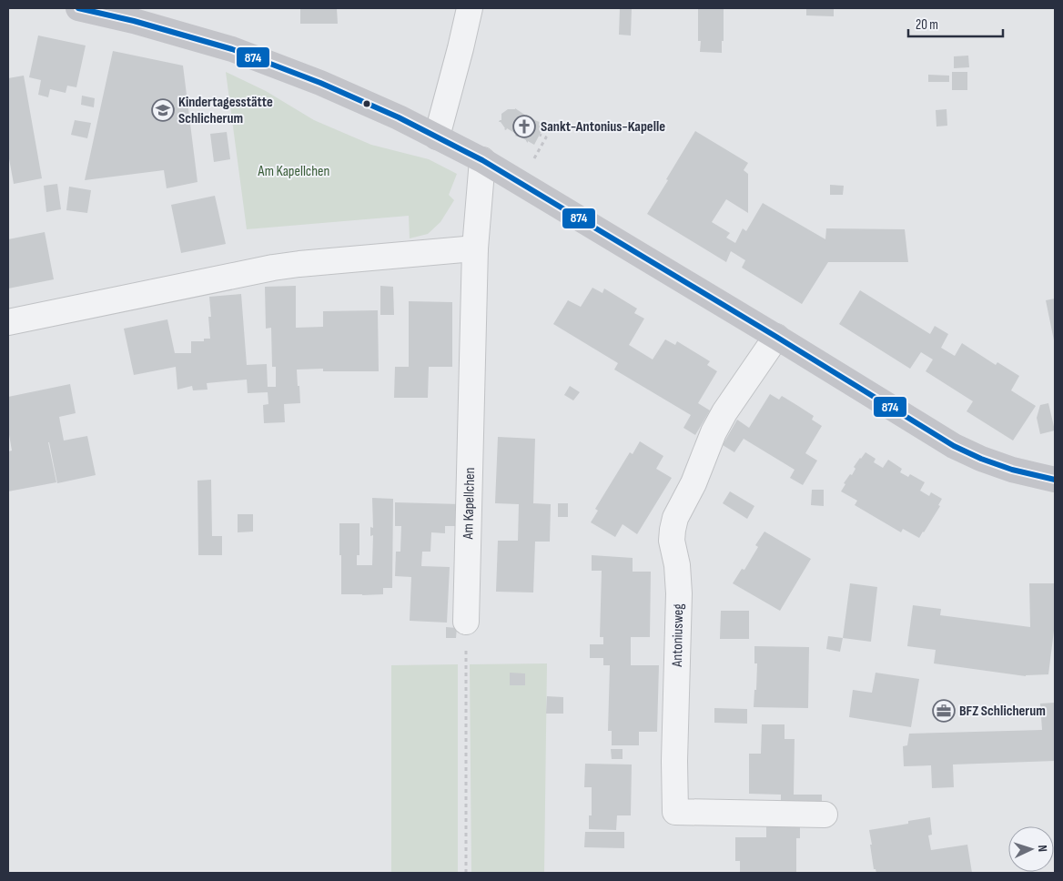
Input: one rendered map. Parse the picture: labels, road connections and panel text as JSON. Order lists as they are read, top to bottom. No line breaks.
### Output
{"streets":{"street":["Am Kapellchen","Antoniusweg"]},"parks":["Am Kapellchen"],"places":{"school or university":["Kindertagesstätte Schlicherum"],"church":["Sankt-Antonius-Kapelle"],"office":["BFZ Schlicherum"]},"lines":["transit line 874"],"scale_bar":"20 m","north":"right"}
